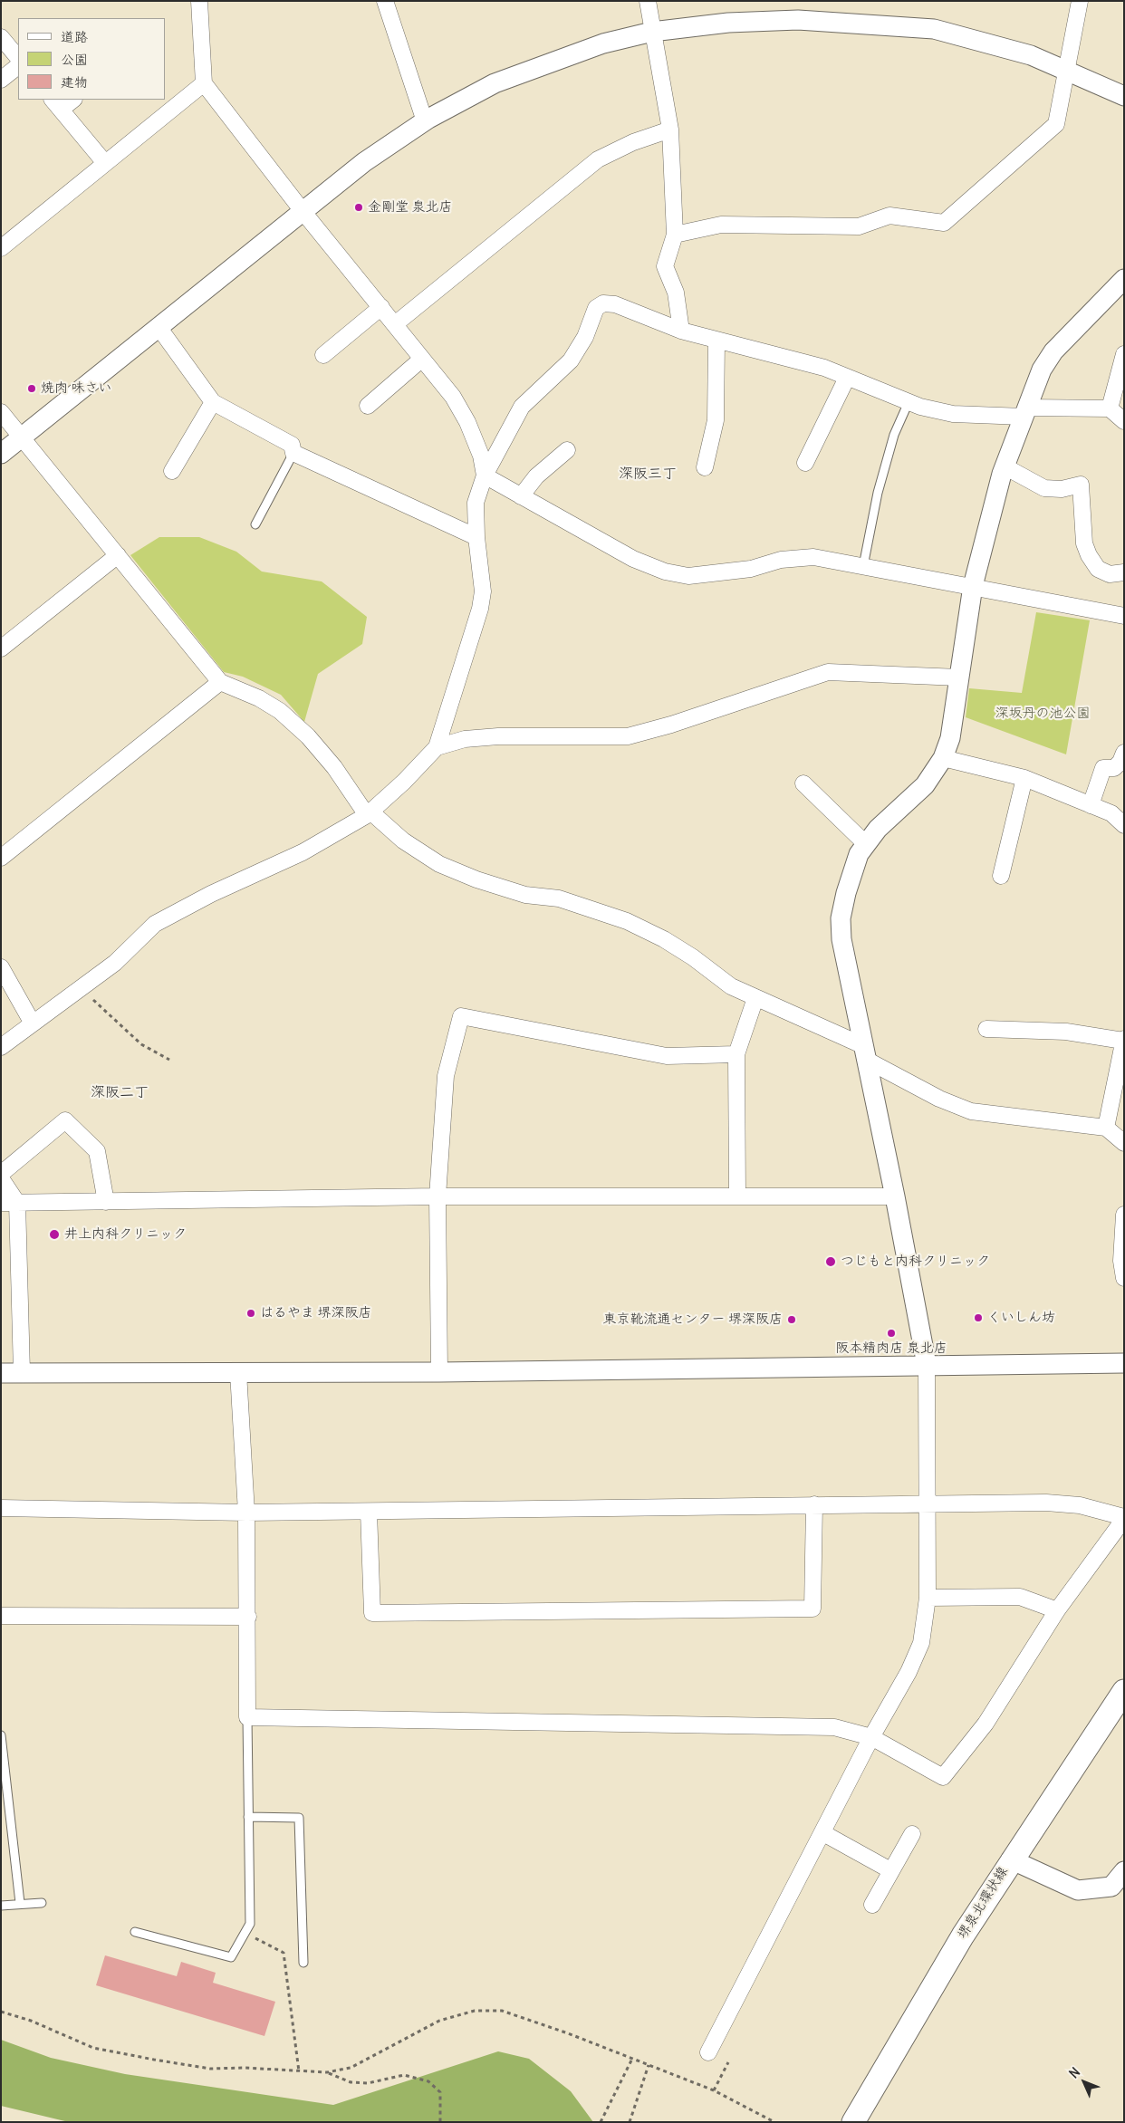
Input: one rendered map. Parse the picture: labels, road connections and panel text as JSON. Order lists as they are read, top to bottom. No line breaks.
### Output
{"streets":{"main road":["堺泉北環状線"]},"districts":["深阪三丁","深阪二丁"],"parks":["深坂丹の池公園"],"places":["金剛堂 泉北店","焼肉 味さい","井上内科クリニック","つじもと内科クリニック","はるやま 堺深阪店","くいしん坊","東京靴流通センター 堺深阪店","阪本精肉店 泉北店"],"legend":["道路","公園","建物"],"north":"top left"}
